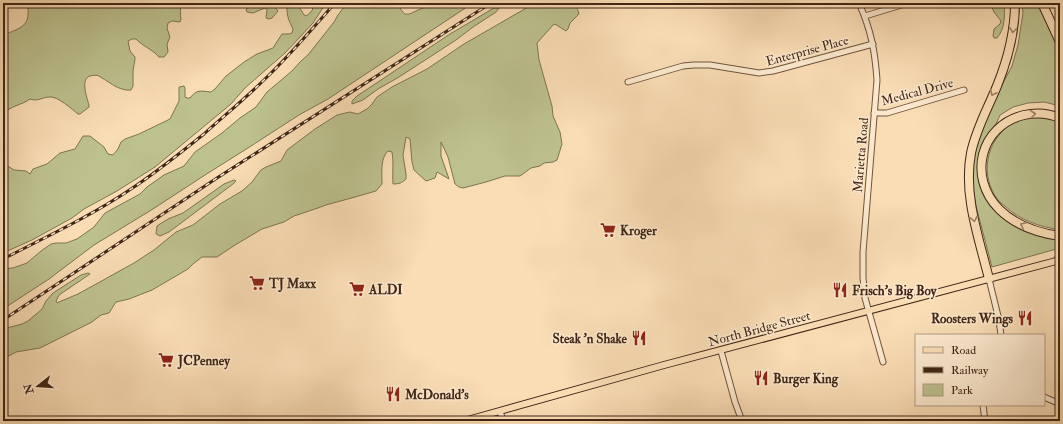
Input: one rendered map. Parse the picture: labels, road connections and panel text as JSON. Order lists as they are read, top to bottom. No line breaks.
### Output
{"streets":{"main road":["North Bridge Street"],"street":["Enterprise Place","Medical Drive","Marietta Road"]},"crossings":[["Enterprise Place","Marietta Road"],["Medical Drive","Marietta Road"],["Marietta Road","North Bridge Street"]],"places":{"supermarket":["Kroger","TJ Maxx","ALDI","JCPenney"],"restaurant":["Frisch's Big Boy","Roosters Wings","Steak 'n Shake","Burger King","McDonald's"]},"legend":["Road","Railway","Park"],"north":"left"}
